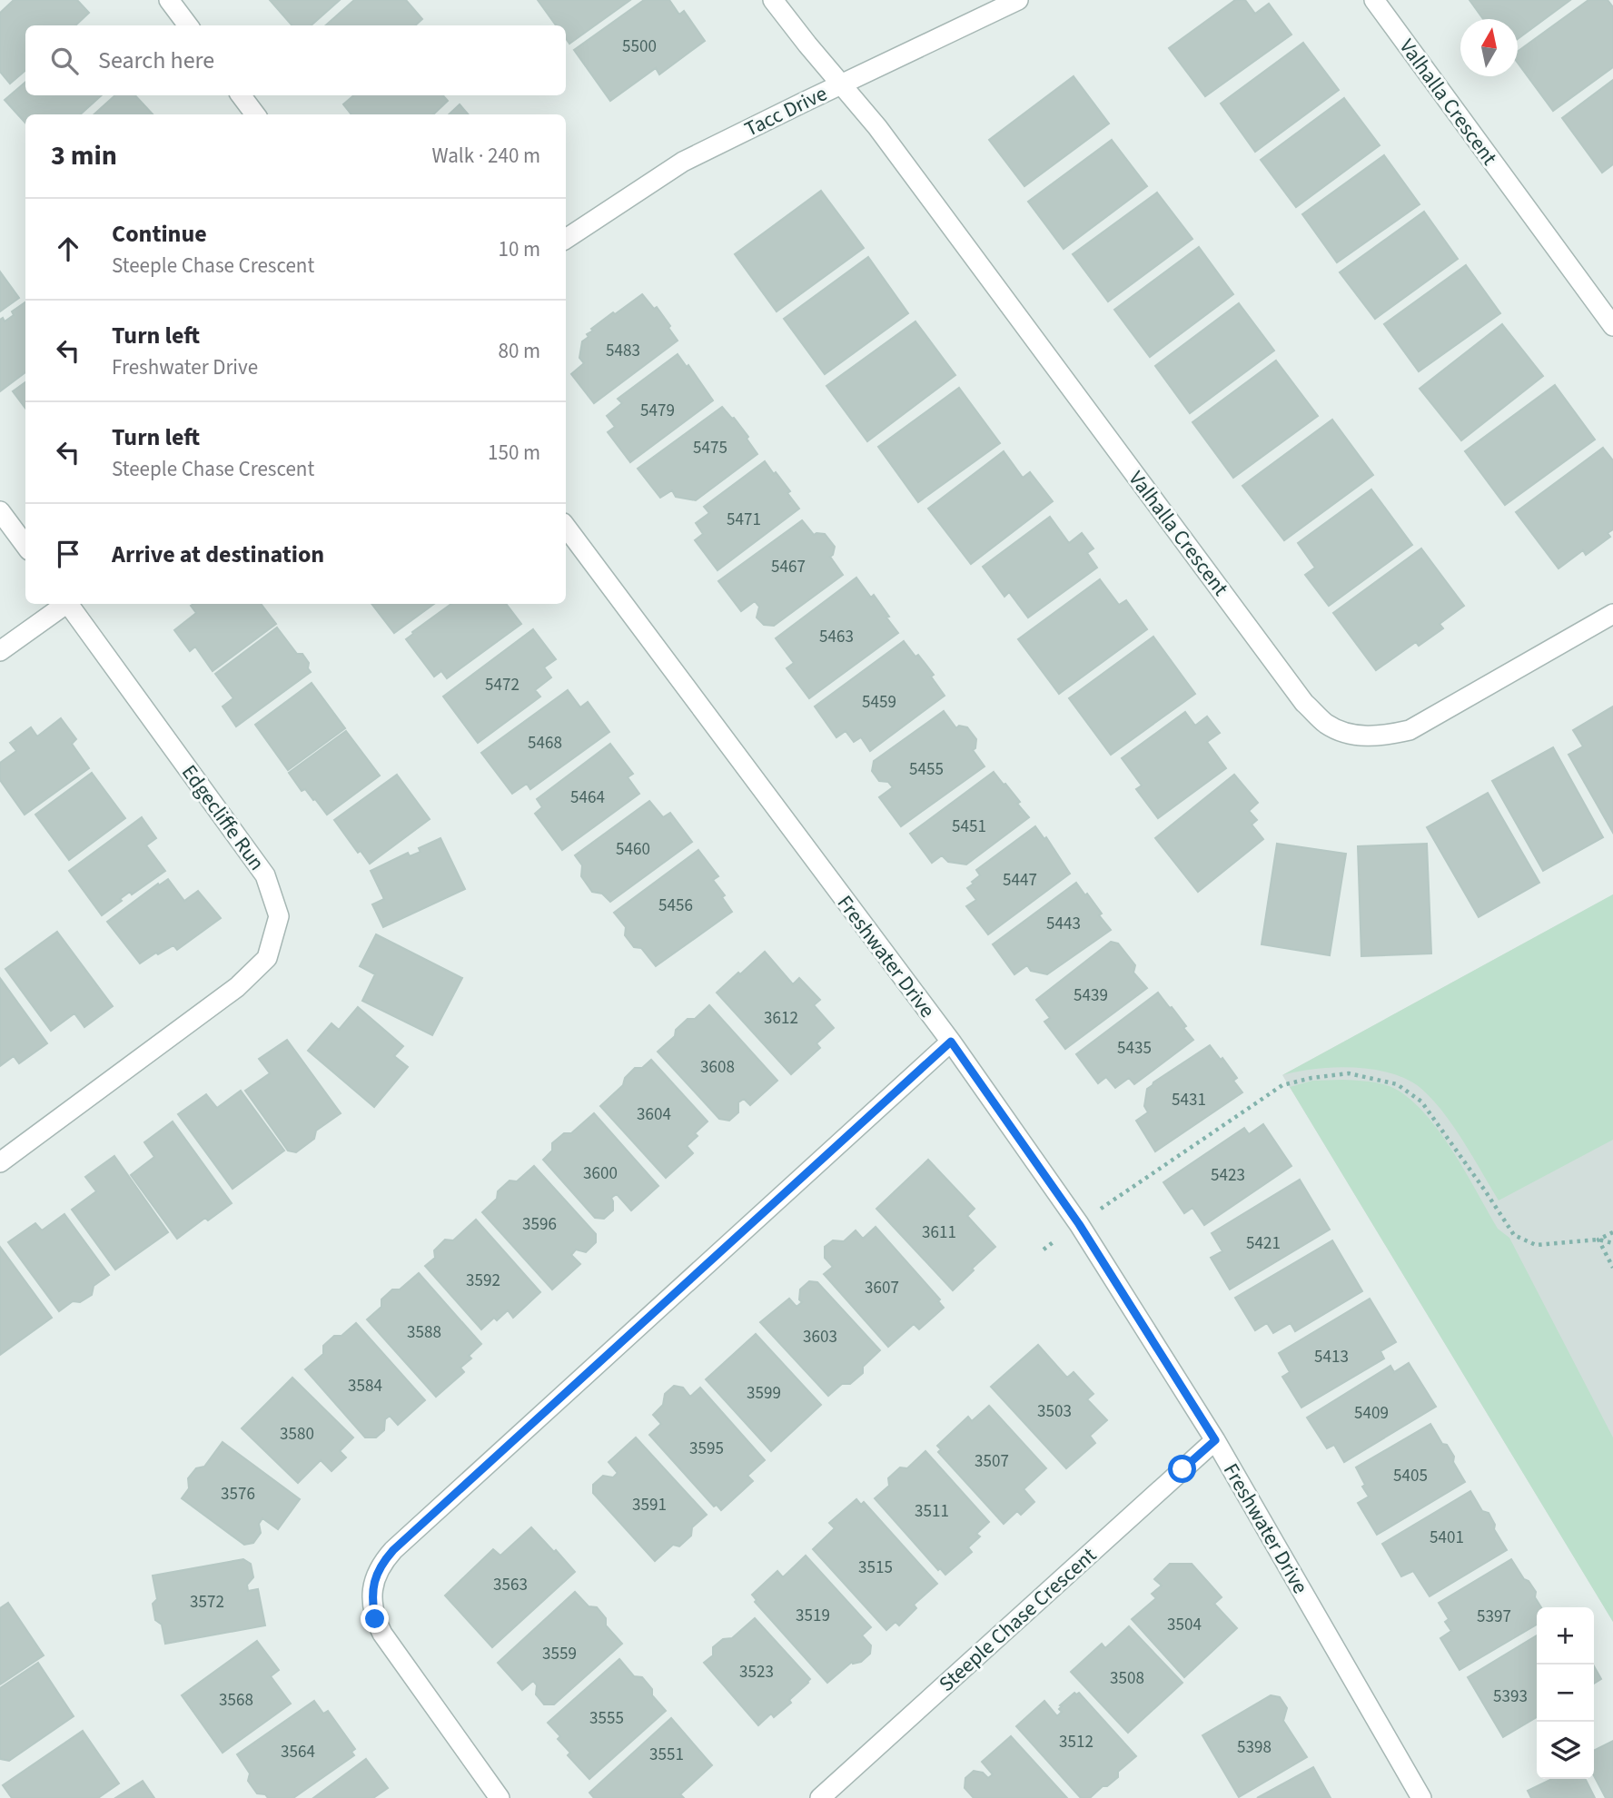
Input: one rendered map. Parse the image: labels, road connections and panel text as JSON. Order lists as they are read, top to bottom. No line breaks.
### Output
{"streets":{"street":["Valhalla Crescent","Tacc Drive","Edgecliffe Run","Freshwater Drive","Steeple Chase Crescent"]},"crossings":[["Valhalla Crescent","Tacc Drive"],["Freshwater Drive","Steeple Chase Crescent"]],"house_numbers":["5500","5483","5479","5475","5471","5467","5463","5472","5459","5468","5455","5464","5451","5460","5447","5456","5443","5439","3612","5435","3608","5431","3604","3600","5423","3596","3611","5421","3592","3607","3588","3603","5413","3584","3599","3503","5409","3580","3595","3507","5405","3576","3591","3511","5401","3515","3563","3572","3519","5397","3504","3559","3523","3508","5393","3568","3555","3512","5398","3564","3551"],"north":"top","page":{"search":"Search here","heading":["3 min","Walk · 240 m"],"list":[["Continue","Steeple Chase Crescent","10 m"],["Turn left","Freshwater Drive","80 m"],["Turn left","Steeple Chase Crescent","150 m"],"Arrive at destination"],"map_buttons":["+","−"]}}
